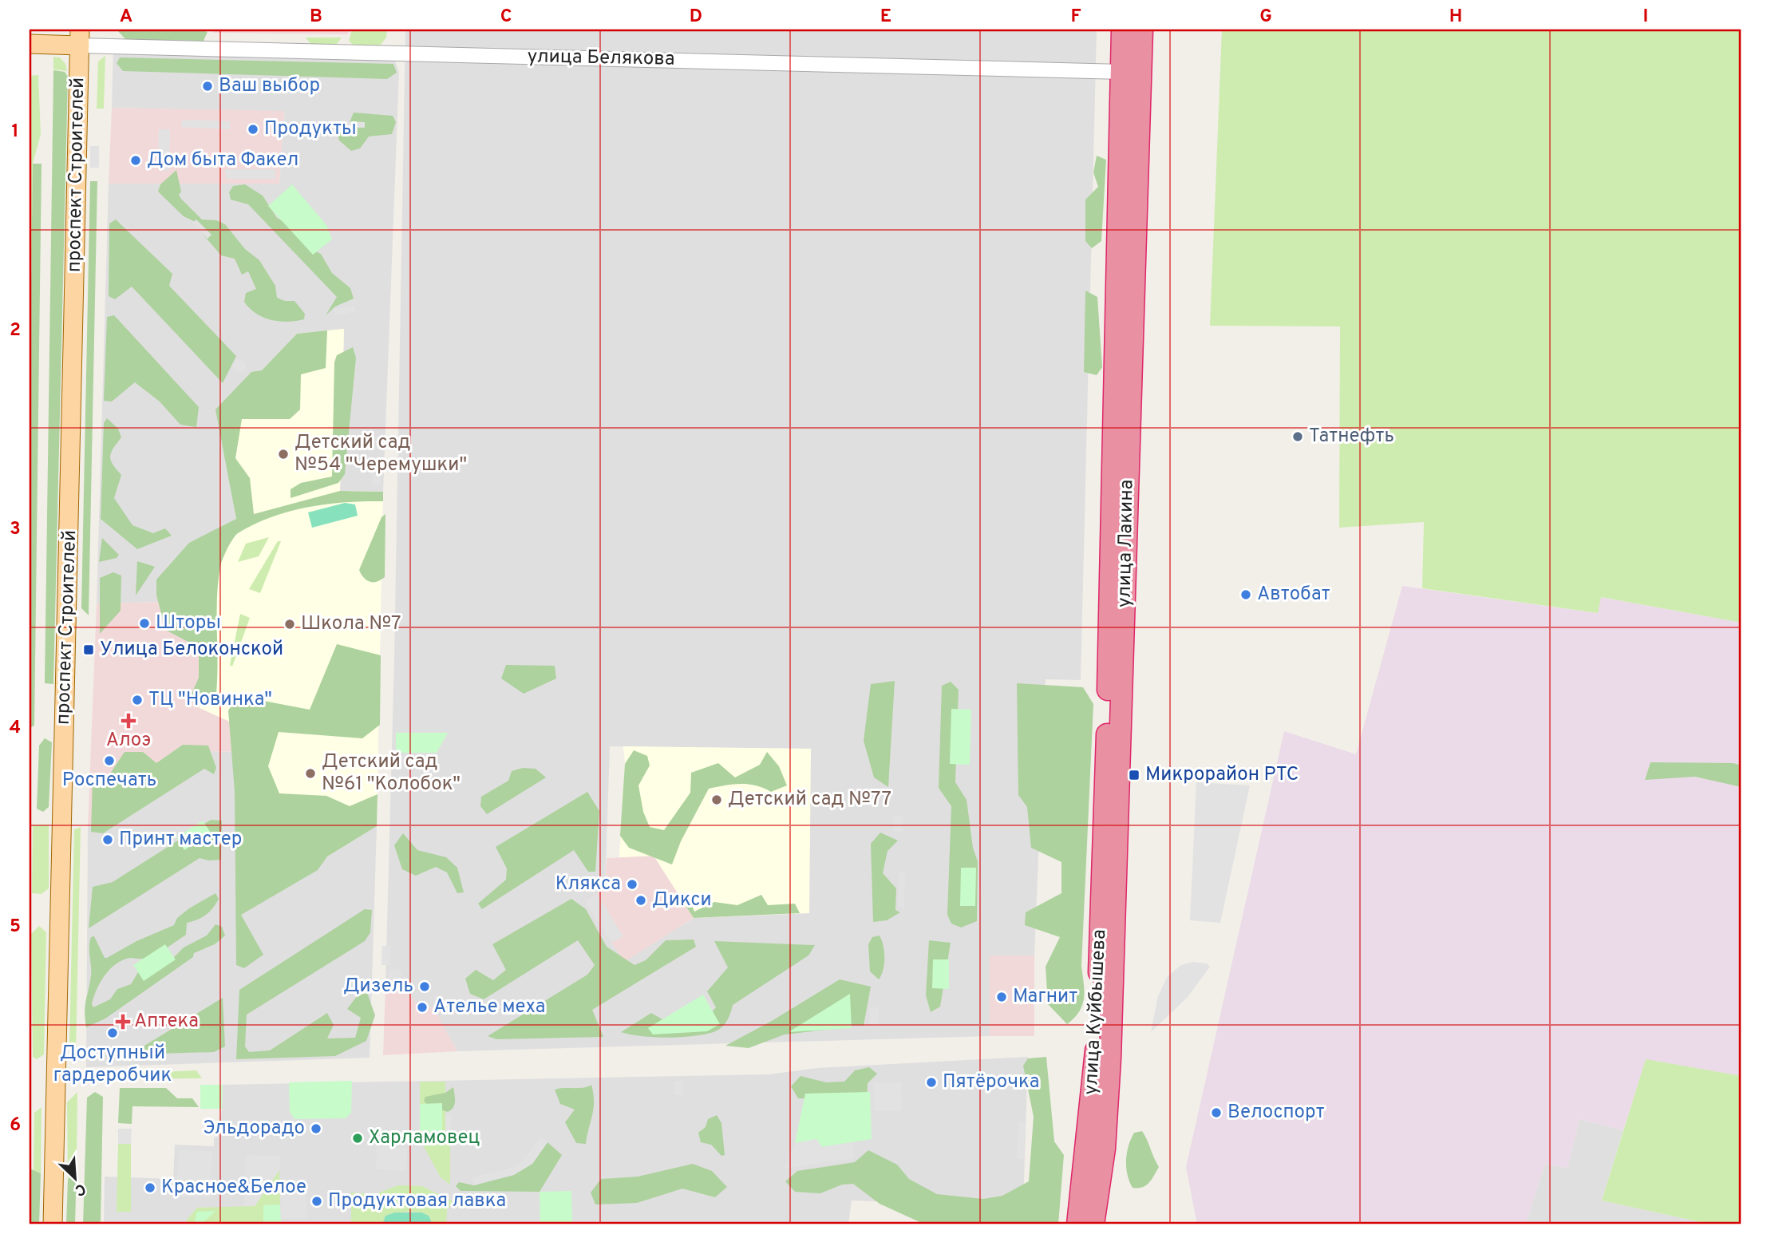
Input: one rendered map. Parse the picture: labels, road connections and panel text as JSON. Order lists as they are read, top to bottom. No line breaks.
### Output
{"streets":{"highway":["улица Лакина","улица Куйбышева"],"main road":["проспект Строителей"],"street":["улица Белякова"]},"crossings":[["улица Белякова","проспект Строителей"],["улица Белякова","улица Лакина"],["улица Лакина","улица Куйбышева"]],"places":{"other":["Ваш выбор","Продукты","Дом быта Факел","Татнефть","Детский сад №54 \"Черемушки\"","Автобат","Шторы","Школа №7","ТЦ \"Новинка\"","Роспечать","Детский сад №61 \"Колобок\"","Детский сад №77","Принт мастер","Клякса","Дикси","Дизель","Магнит","Ателье меха","Доступный гардеробчик","Пятёрочка","Велоспорт","Эльдорадо","Харламовец","Красное&Белое","Продуктовая лавка"],"transit":["Улица Белоконской","Микрорайон РТС"],"health":["Алоэ","Аптека"]},"north":"bottom right","grid":{"columns":["A","B","C","D","E","F","G","H","I"],"rows":["1","2","3","4","5","6"]}}
